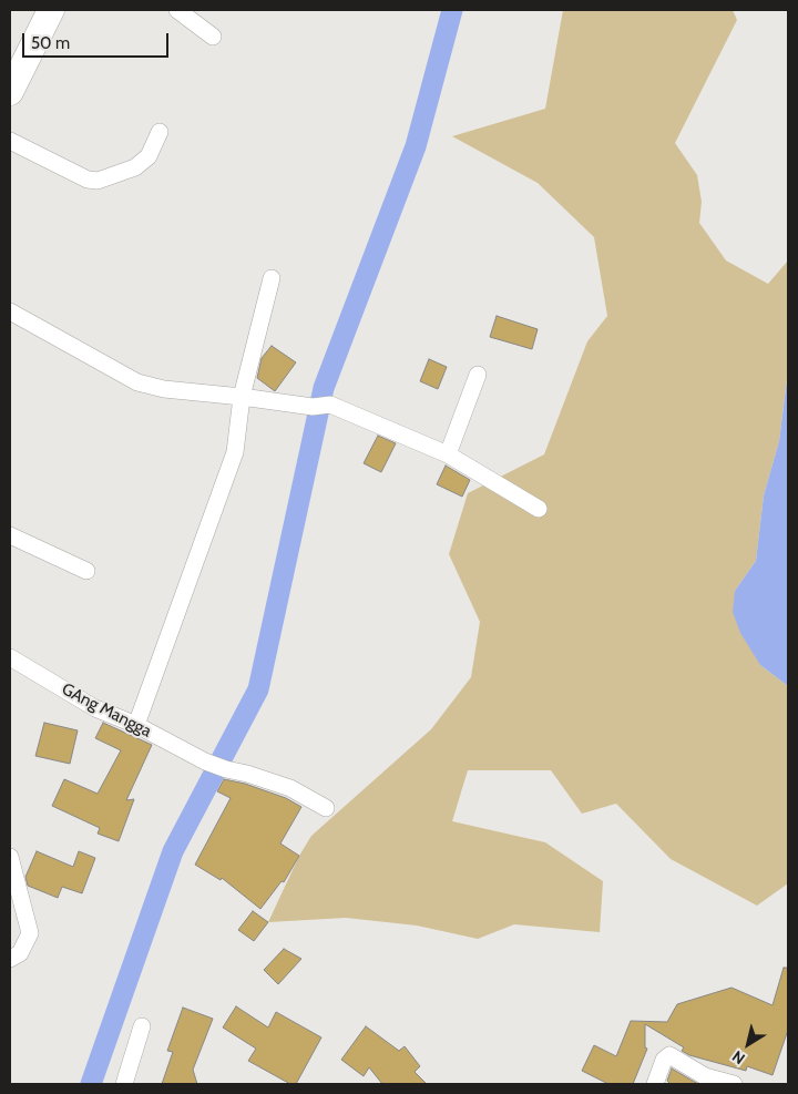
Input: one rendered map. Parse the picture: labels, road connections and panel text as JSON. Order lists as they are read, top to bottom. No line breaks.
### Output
{"streets":{"street":["GAng Mangga"]},"scale_bar":"50 m","north":"bottom left"}
